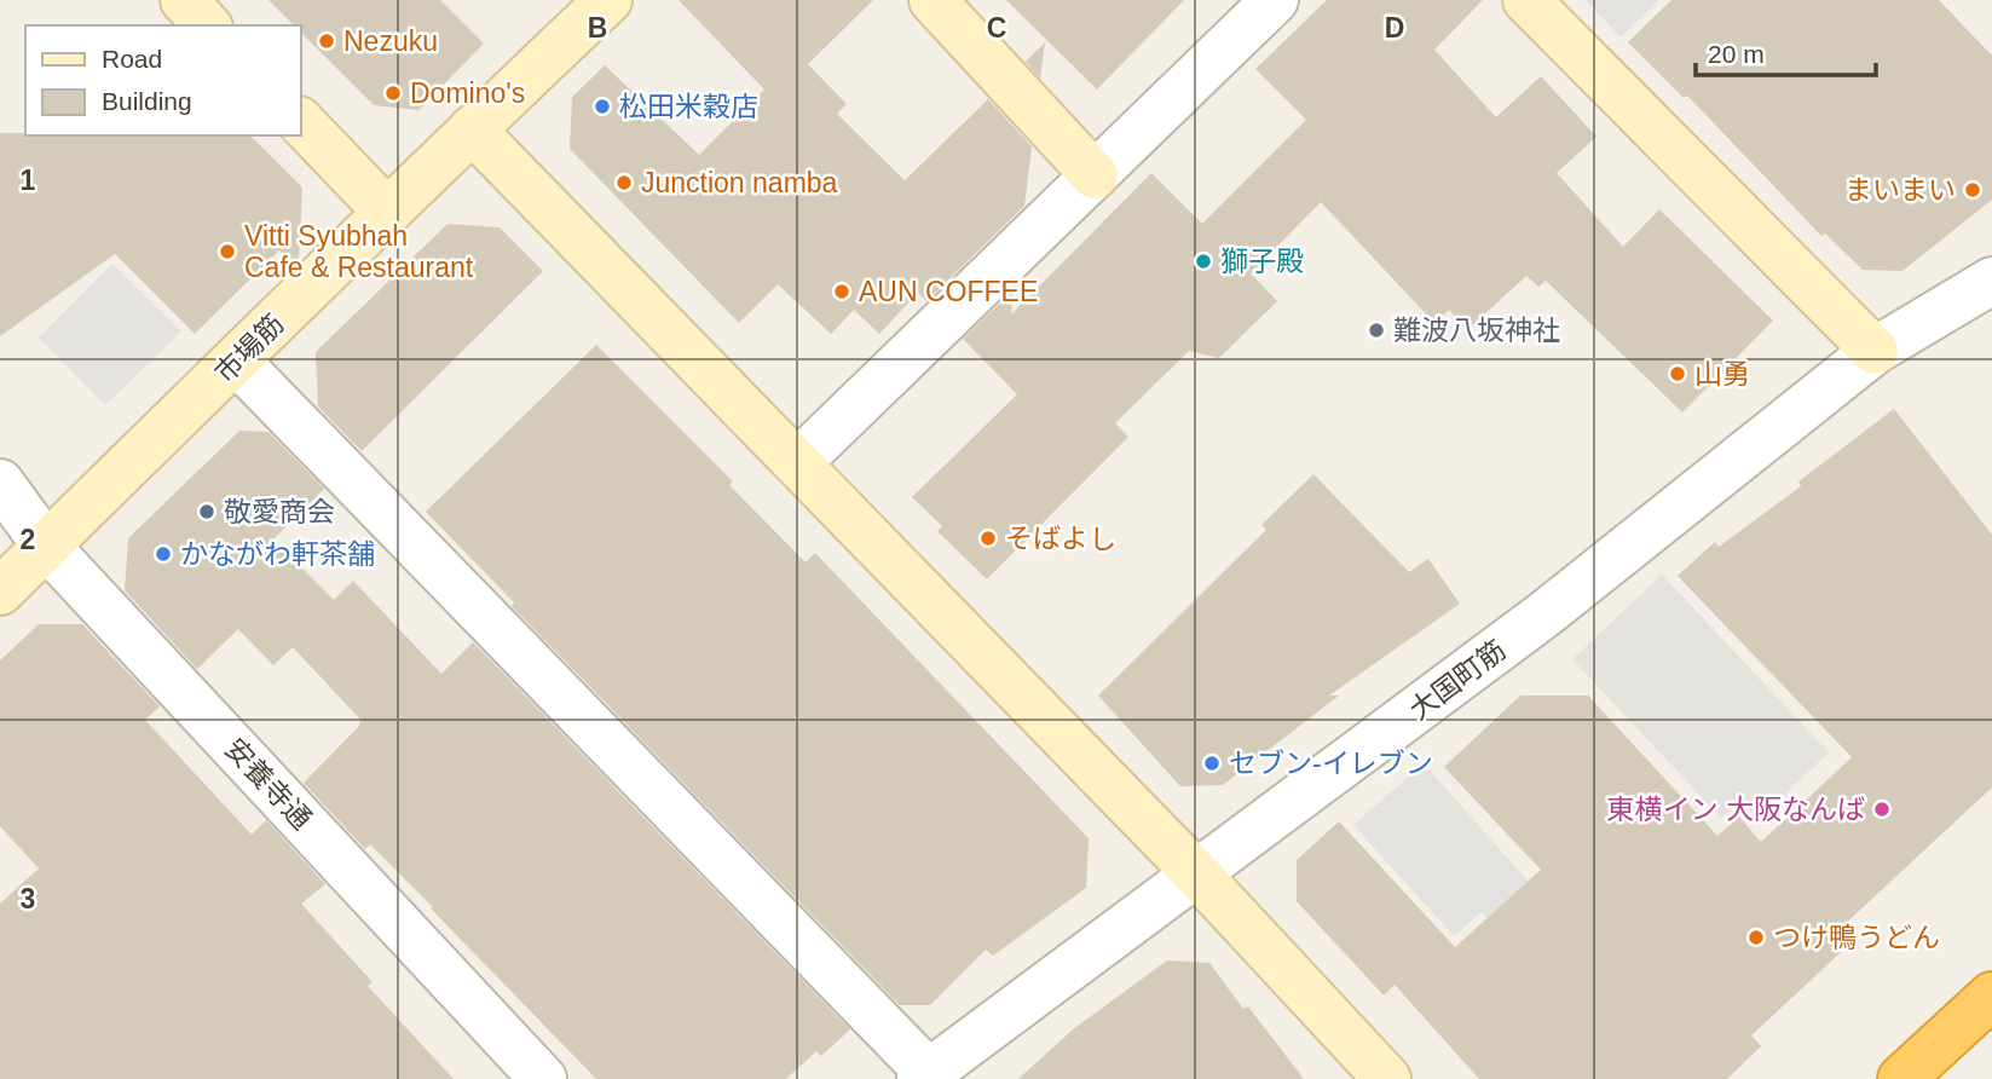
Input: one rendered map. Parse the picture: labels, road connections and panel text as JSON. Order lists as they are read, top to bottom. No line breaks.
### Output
{"streets":{"street":["市場筋","大国町筋","安養寺通"]},"crossings":[["市場筋","安養寺通"]],"places":["Nezuku","Domino's","松田米穀店","Junction namba","まいまい","Vitti Syubhah Cafe & Restaurant","獅子殿","AUN COFFEE","難波八坂神社","山勇","敬愛商会","そばよし","かながわ軒茶舗","セブン-イレブン","東横イン 大阪なんば","つけ鴨うどん"],"legend":["Road","Building"],"scale_bar":"20 m","grid":{"columns":["B","C","D"],"rows":["1","2","3"]}}
